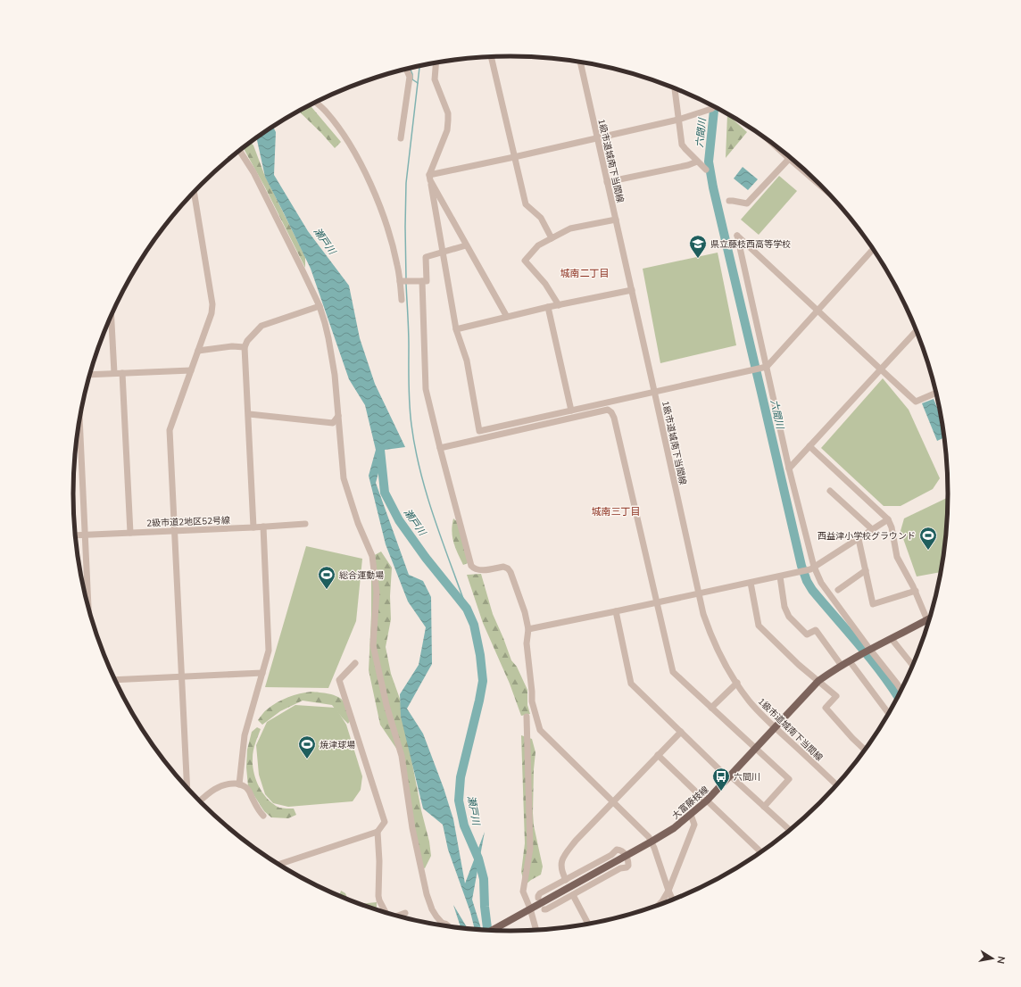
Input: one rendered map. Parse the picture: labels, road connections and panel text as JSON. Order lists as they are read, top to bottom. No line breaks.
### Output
{"streets":{"main road":["大富藤枝線"],"street":["1級市道城南下当間線","2級市道2地区52号線"]},"crossings":[["1級市道城南下当間線","大富藤枝線"]],"districts":["城南二丁目","城南三丁目"],"water":["六間川","瀬戸川"],"places":{"school or university":["県立藤枝西高等学校"],"sports":["西益津小学校グラウンド","総合運動場","焼津球場"],"bus stop":["六間川"]},"north":"right"}
